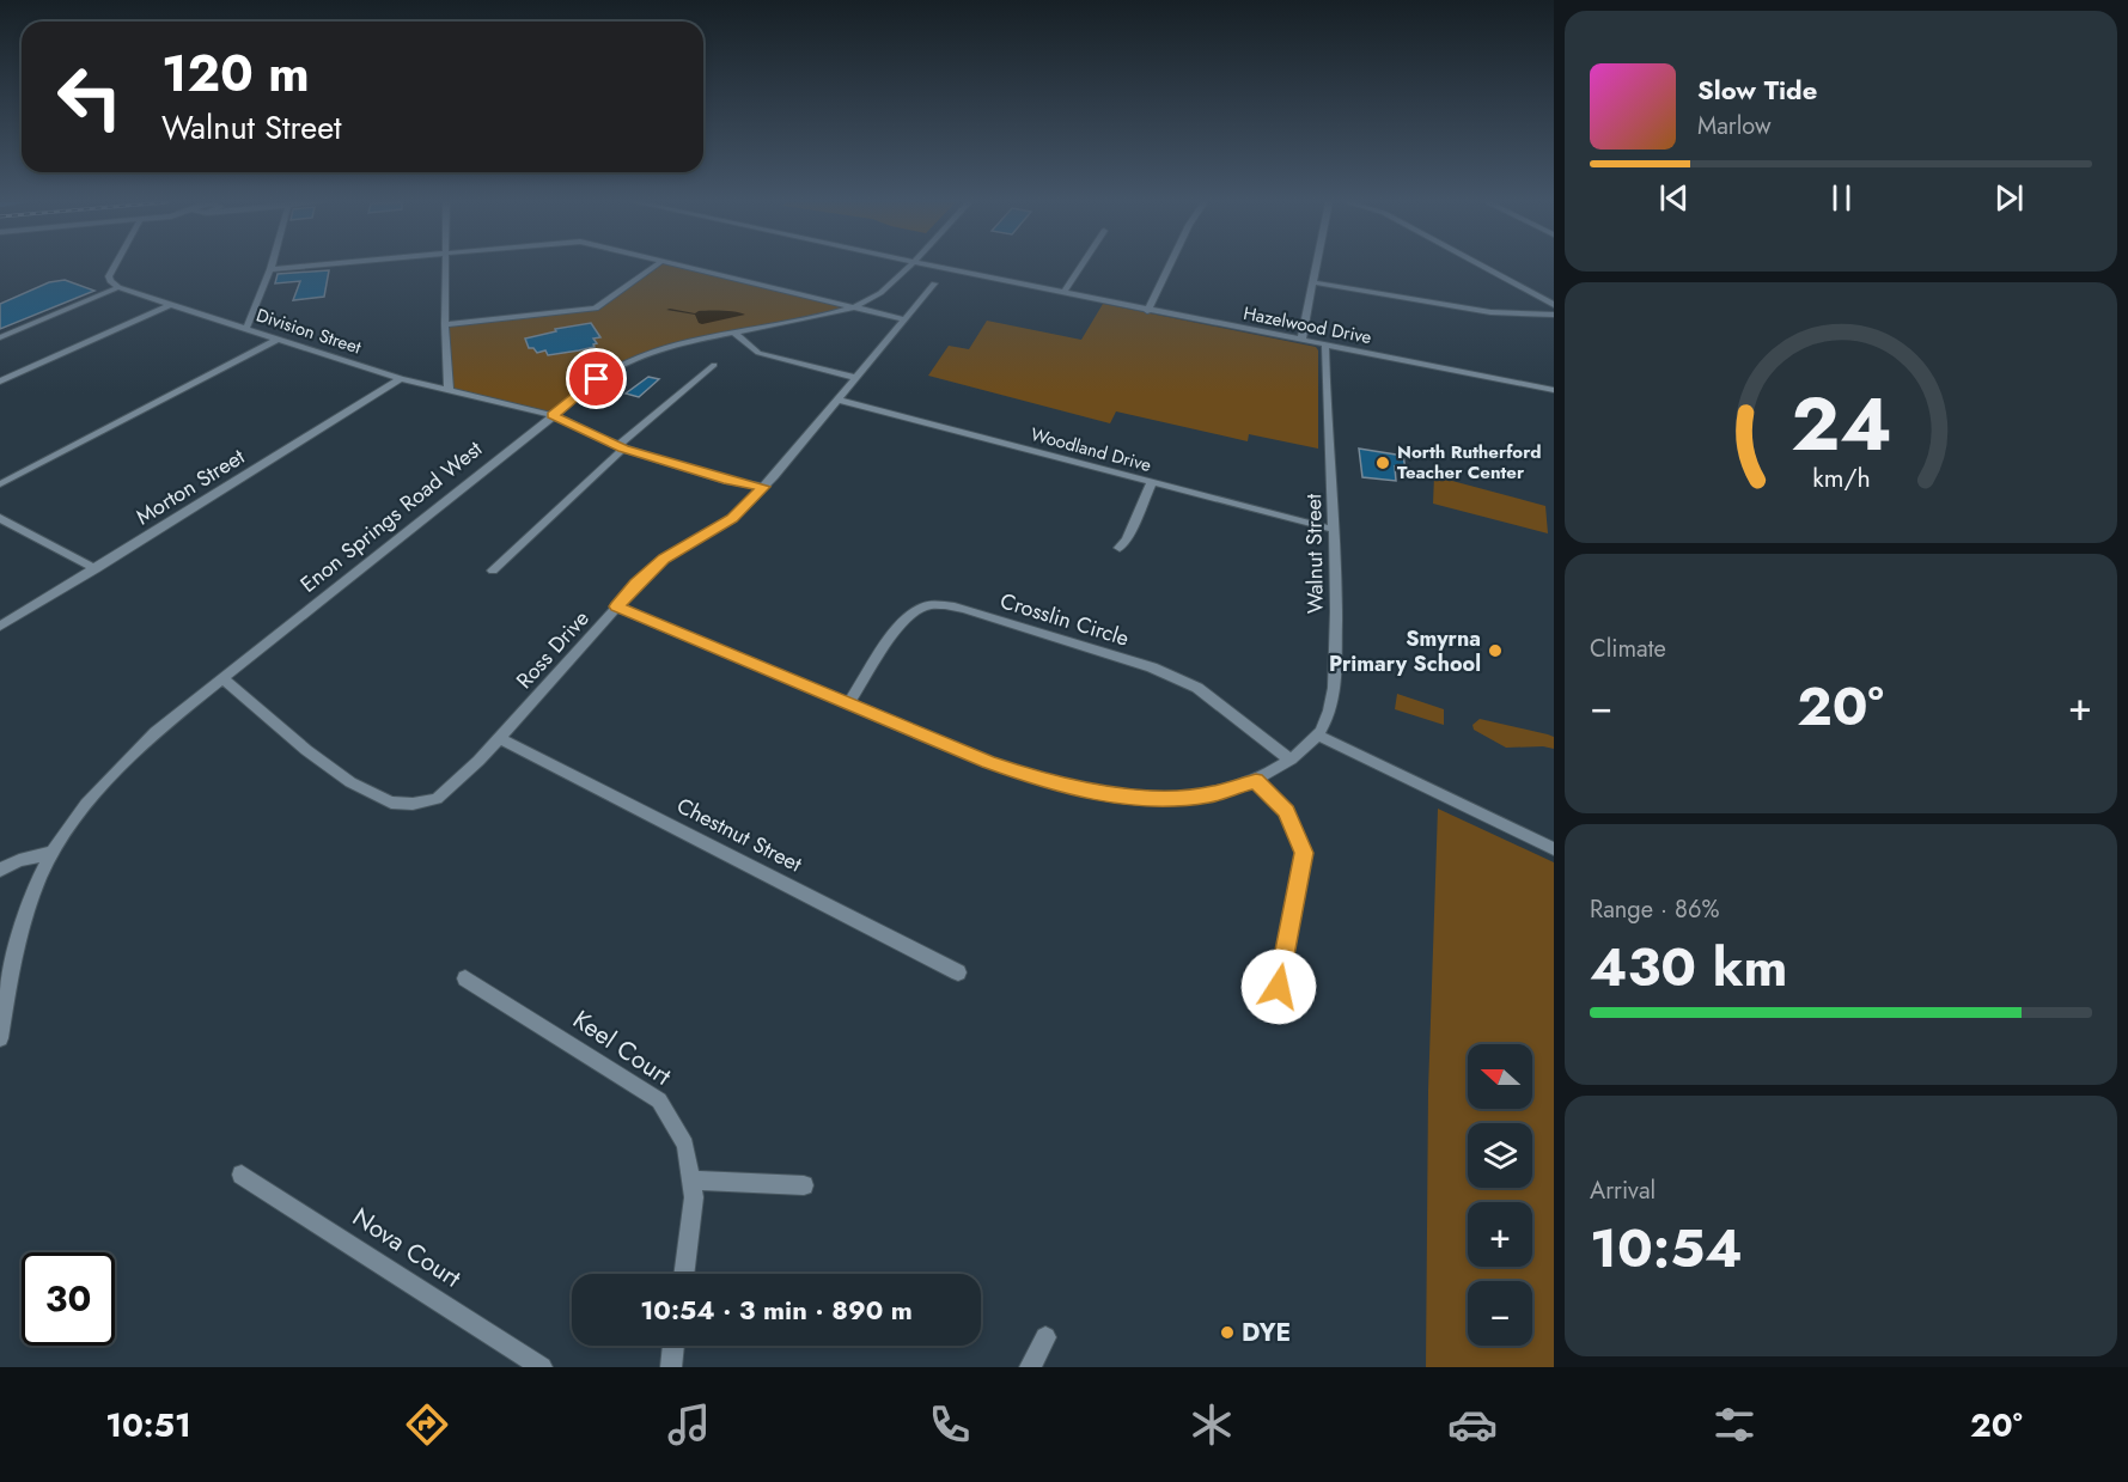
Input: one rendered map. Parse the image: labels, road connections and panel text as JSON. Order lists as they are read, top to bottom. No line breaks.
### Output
{"streets":{"street":["Hazelwood Drive","Division Street","Woodland Drive","Morton Street","Enon Springs Road West","Walnut Street","Crosslin Circle","Ross Drive","Chestnut Street","Keel Court","Nova Court"]},"crossings":[["Hazelwood Drive","Walnut Street"],["Division Street","Morton Street"],["Division Street","Enon Springs Road West"],["Division Street","Ross Drive"],["Woodland Drive","Walnut Street"],["Woodland Drive","Ross Drive"],["Enon Springs Road West","Ross Drive"],["Ross Drive","Chestnut Street"]],"places":["North Rutherford Teacher Center","Smyrna Primary School","DYE"],"north":"left","page":{"turn":["120 m","Walnut Street"],"song":["Slow Tide","Marlow"],"tile":["Climate",["Range · 86%","430 km"],["Arrival","10:54"]],"heat":["−","20°","+"],"map_buttons":["+","−"],"limit":"30","trip":"10:54 · 3 min · 890 m","tabs":["10:51","20°"],"gauge":["24","km/h"]}}
